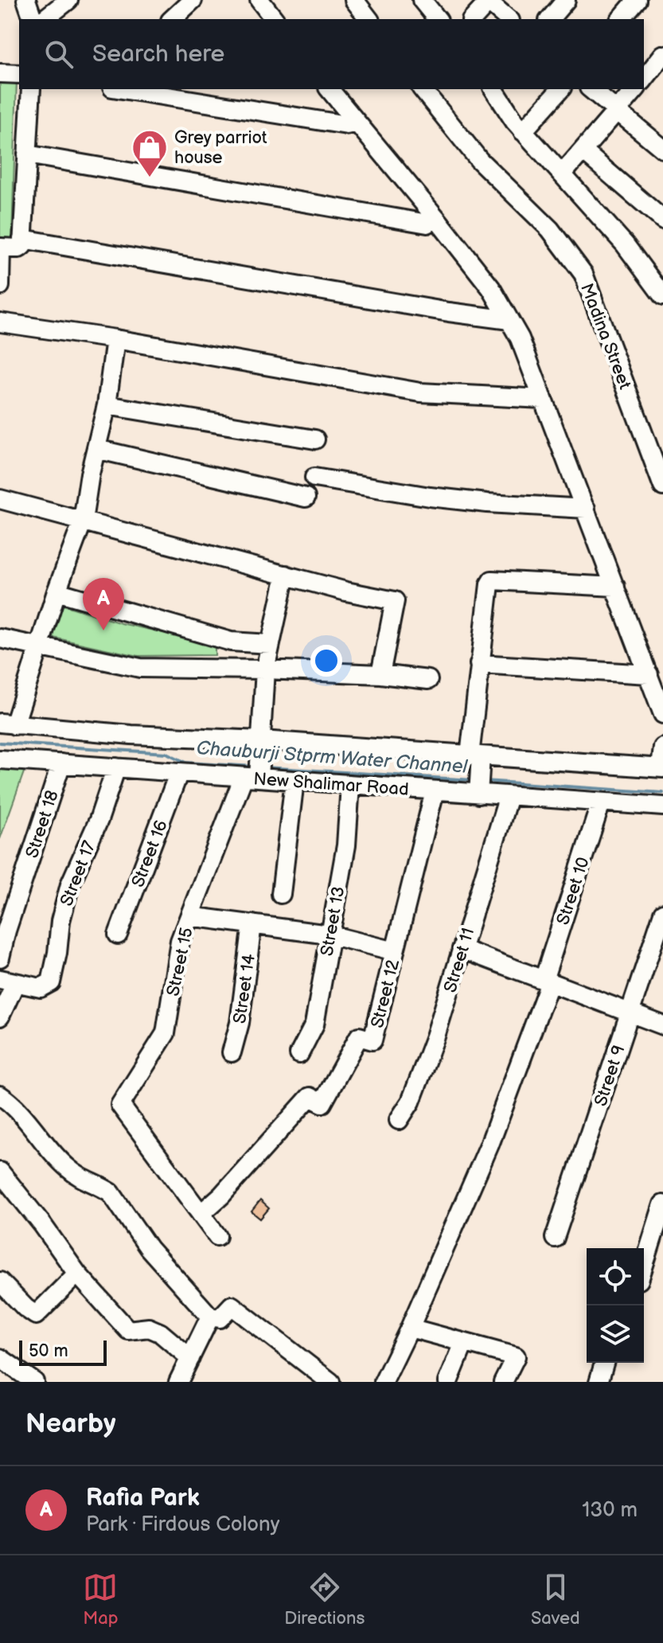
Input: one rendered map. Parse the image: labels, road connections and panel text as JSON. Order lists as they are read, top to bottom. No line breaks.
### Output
{"streets":{"street":["Madina Street","New Shalimar Road","Street 18","Street 16","Street 17","Street 10","Street 13","Street 11","Street 15","Street 14","Street 12","Street 9"]},"crossings":[["New Shalimar Road","Street 18"],["New Shalimar Road","Street 16"],["New Shalimar Road","Street 17"],["New Shalimar Road","Street 10"],["New Shalimar Road","Street 13"],["New Shalimar Road","Street 11"],["New Shalimar Road","Street 15"],["New Shalimar Road","Street 12"],["Street 15","Street 12"]],"water":["Chauburji Stprm Water Channel"],"places":{"shop":["Grey parriot house"]},"scale_bar":"50 m","page":{"search":"Search here","pins":"A","scale":"50 m","heading":"Nearby","list":[{"mark":"A","name":"Rafia Park","note":"Park · Firdous Colony","value":"130 m"}],"nav":["Map","Directions","Saved"]}}
